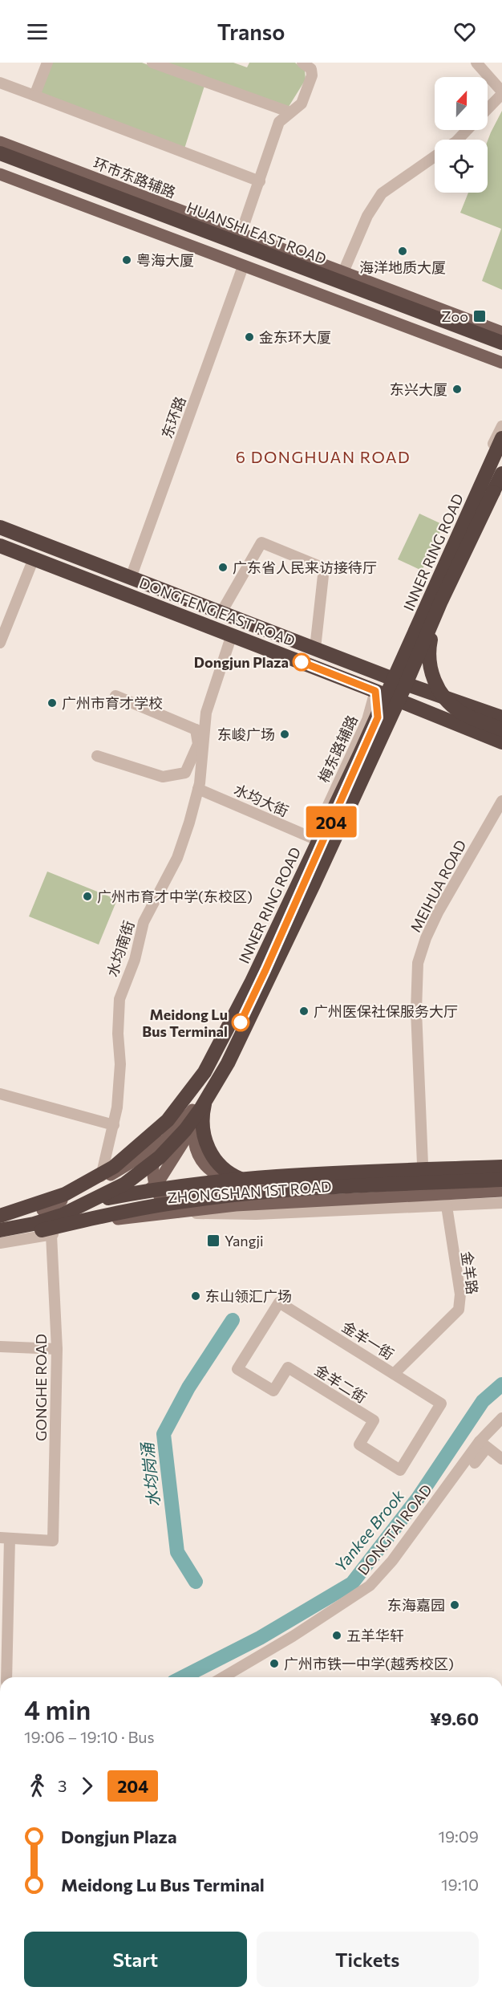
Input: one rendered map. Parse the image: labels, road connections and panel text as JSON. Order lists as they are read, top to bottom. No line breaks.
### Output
{"streets":{"highway":["HUANSHI EAST ROAD","INNER RING ROAD","DONGFENG EAST ROAD"],"main road":["环市东路辅路","ZHONGSHAN 1ST ROAD"],"street":["东环路","梅东路辅路","水均大街","MEIHUA ROAD","水均南街","金羊路","金羊一街","金羊二街","GONGHE ROAD","DONGTAI ROAD"]},"crossings":[["环市东路辅路","HUANSHI EAST ROAD"],["东环路","DONGFENG EAST ROAD"],["INNER RING ROAD","ZHONGSHAN 1ST ROAD"],["DONGFENG EAST ROAD","梅东路辅路"],["梅东路辅路","水均大街"],["水均大街","水均南街"],["金羊路","金羊一街"],["金羊一街","金羊二街"]],"districts":["6 DONGHUAN ROAD"],"water":["水均岗涌","Yankee Brook"],"places":{"other":["海洋地质大厦","粤海大厦","金东环大厦","东兴大厦","广东省人民来访接待厅","Dongjun Plaza","广州市育才学校","东峻广场","广州市育才中学(东校区)","广州医保社保服务大厅","Meidong Lu Bus Terminal","东山领汇广场","东海嘉园","五羊华轩","广州市铁一中学(越秀校区)"],"transit":["Zoo","Yangji"]},"lines":["bus line 204"],"north":"top","page":{"header":"Transo","on_map":"204","heading":["4 min","19:06 – 19:10 · Bus","¥9.60"],"legs":["3","204"],"list":[{"name":"Dongjun Plaza","value":"19:09"},{"name":"Meidong Lu Bus Terminal","value":"19:10"}],"buttons":["Start","Tickets"]}}
